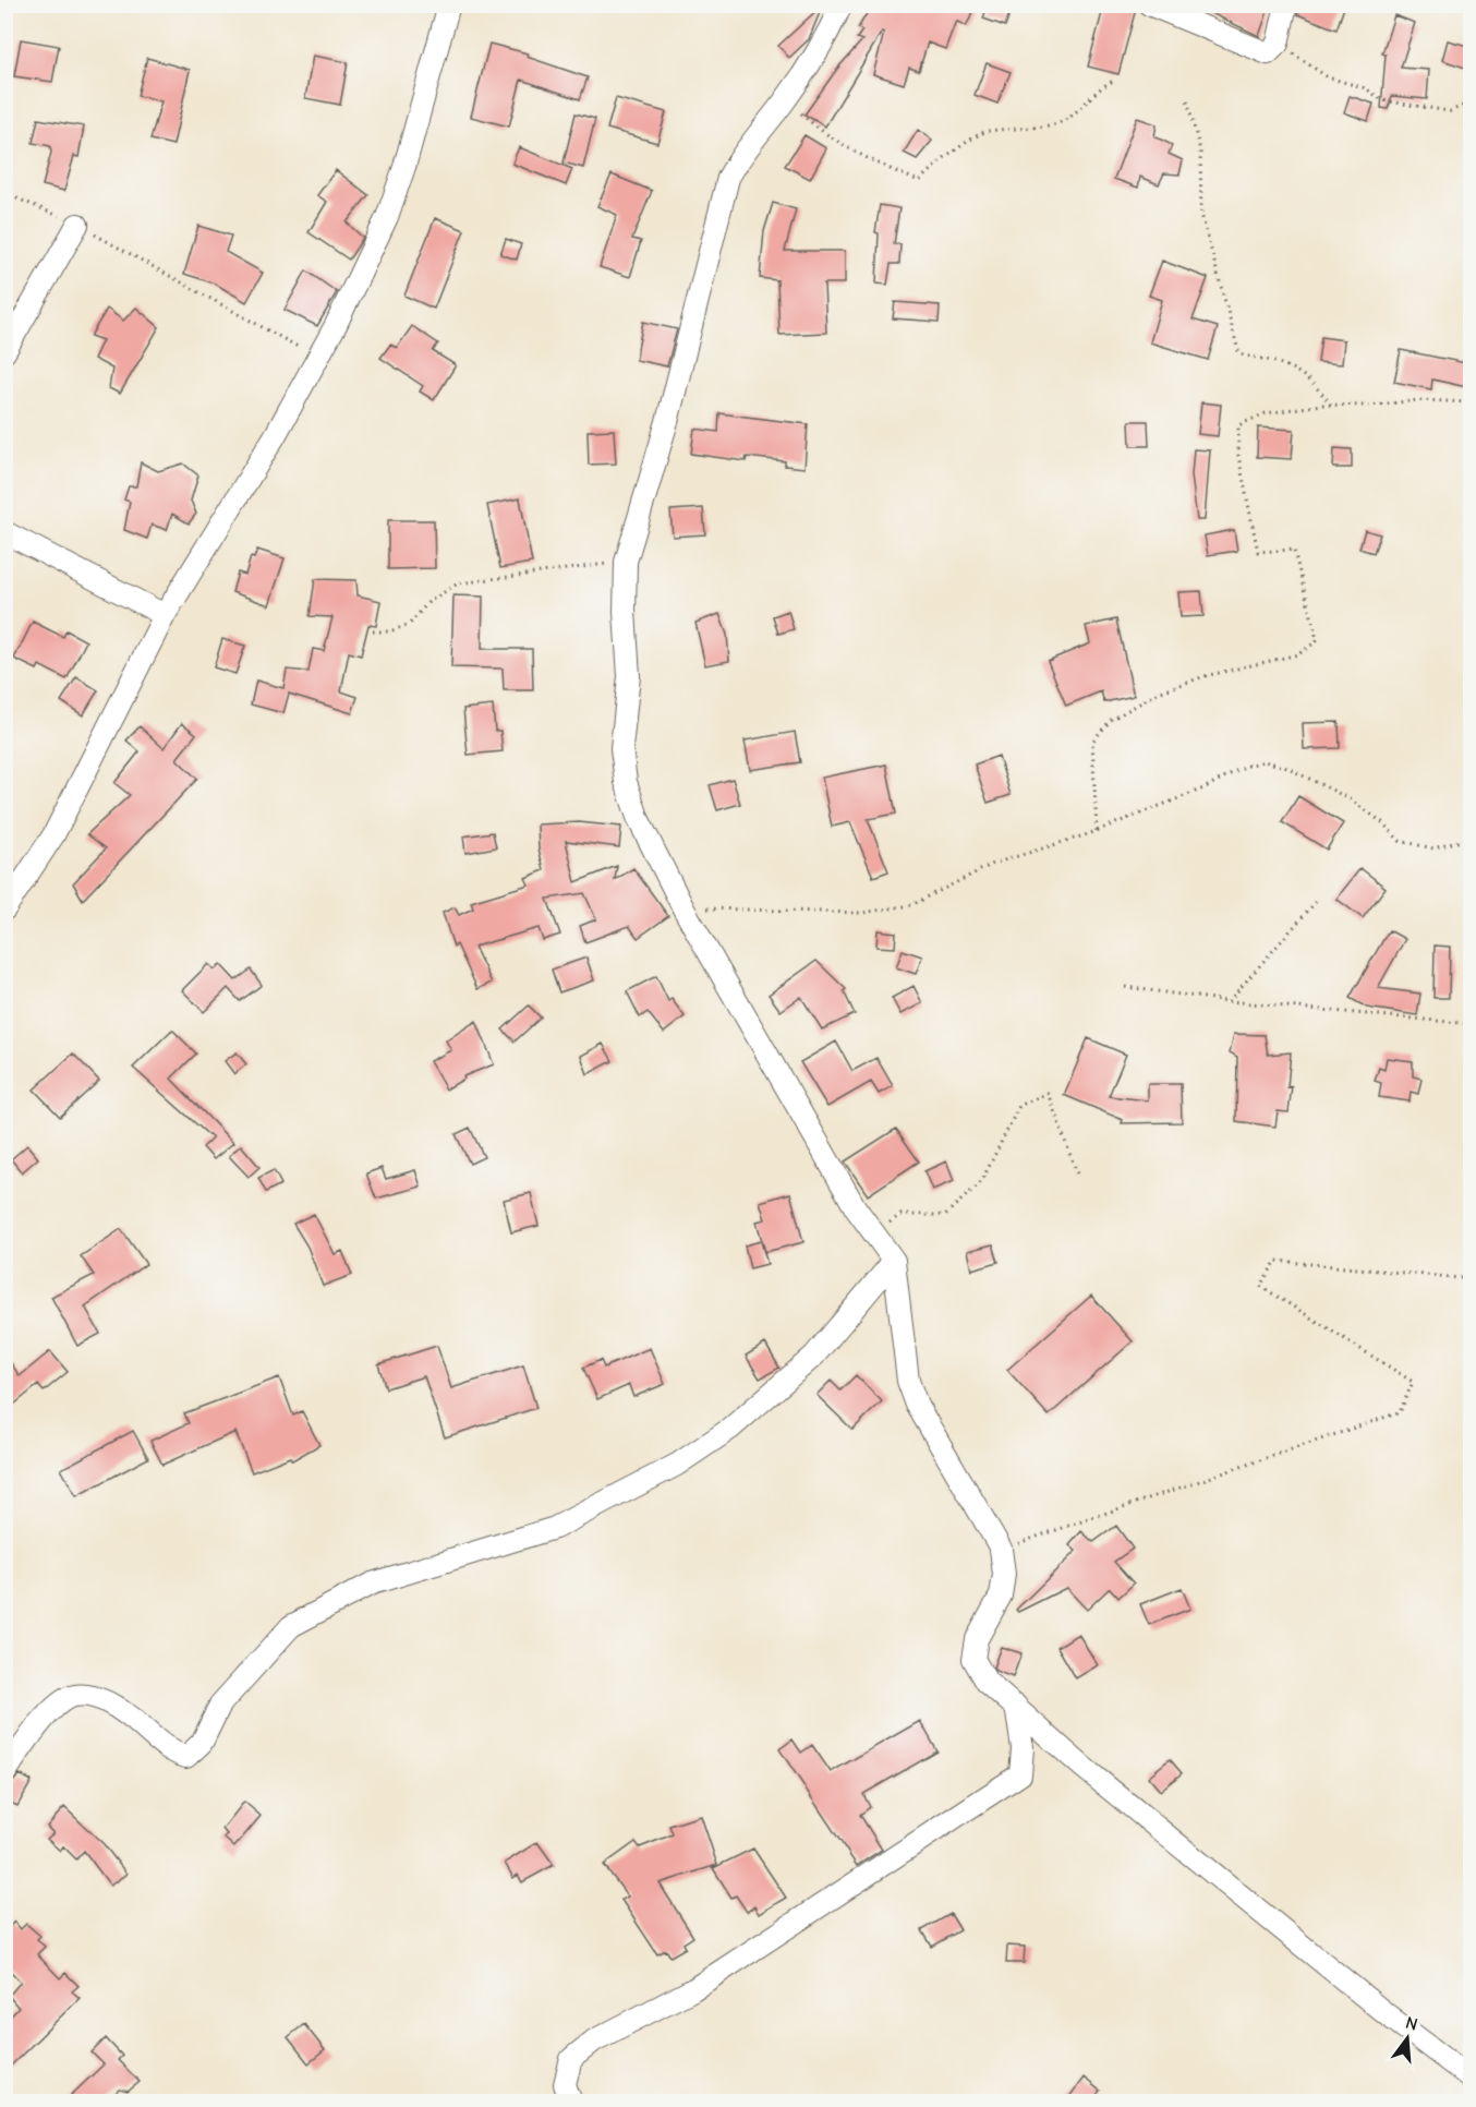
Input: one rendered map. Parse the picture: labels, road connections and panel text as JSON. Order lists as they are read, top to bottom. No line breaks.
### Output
{"north":"top"}
